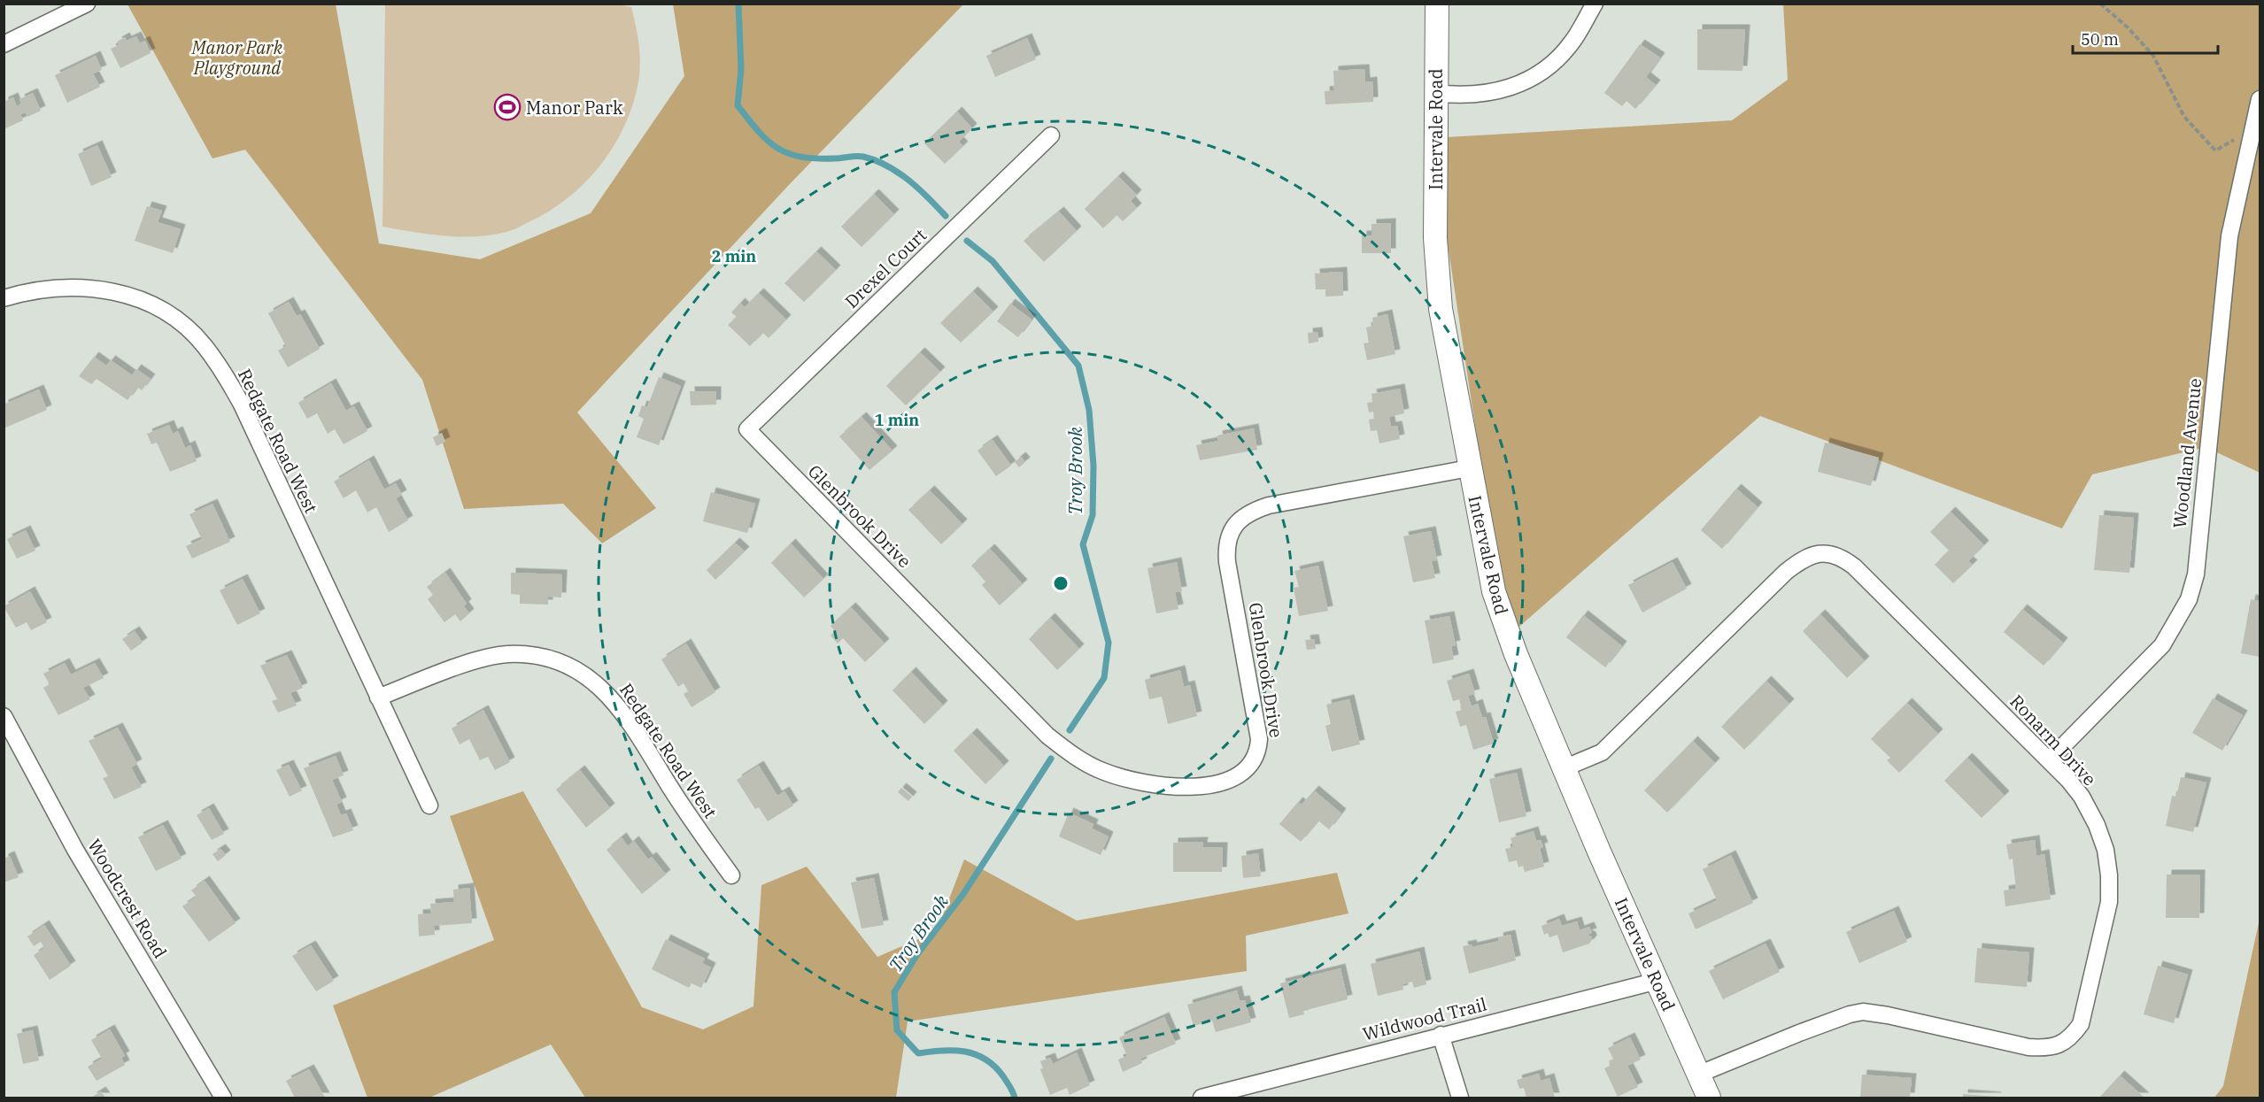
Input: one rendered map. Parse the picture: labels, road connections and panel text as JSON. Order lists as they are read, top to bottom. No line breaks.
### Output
{"streets":{"street":["Intervale Road","Drexel Court","Redgate Road West","Woodland Avenue","Glenbrook Drive","Ronarm Drive","Woodcrest Road","Wildwood Trail"]},"crossings":[["Intervale Road","Glenbrook Drive"],["Intervale Road","Ronarm Drive"],["Intervale Road","Wildwood Trail"],["Drexel Court","Glenbrook Drive"],["Woodland Avenue","Ronarm Drive"]],"water":["Troy Brook"],"parks":["Manor Park Playground"],"places":{"sports":["Manor Park"]},"scale_bar":"50 m","rings":["2 min","1 min"]}
